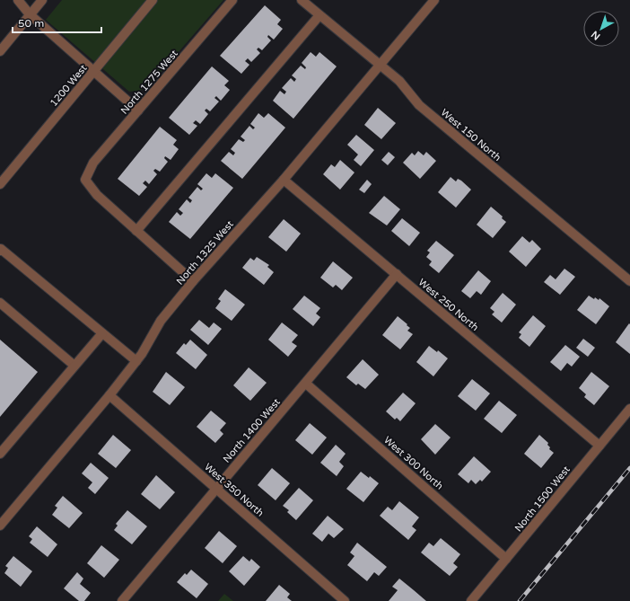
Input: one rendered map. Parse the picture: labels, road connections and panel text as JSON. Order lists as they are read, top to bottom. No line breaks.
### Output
{"streets":{"street":["North 1275 West","1200 West","West 150 North","North 1325 West","West 250 North","North 1400 West","West 300 North","West 350 North","North 1500 West"]},"crossings":[["West 150 North","North 1325 West"],["North 1325 West","West 250 North"],["North 1325 West","West 350 North"],["West 250 North","North 1400 West"],["West 250 North","North 1500 West"],["North 1400 West","West 300 North"],["North 1400 West","West 350 North"],["West 300 North","North 1500 West"]],"scale_bar":"50 m","north":"bottom left"}
